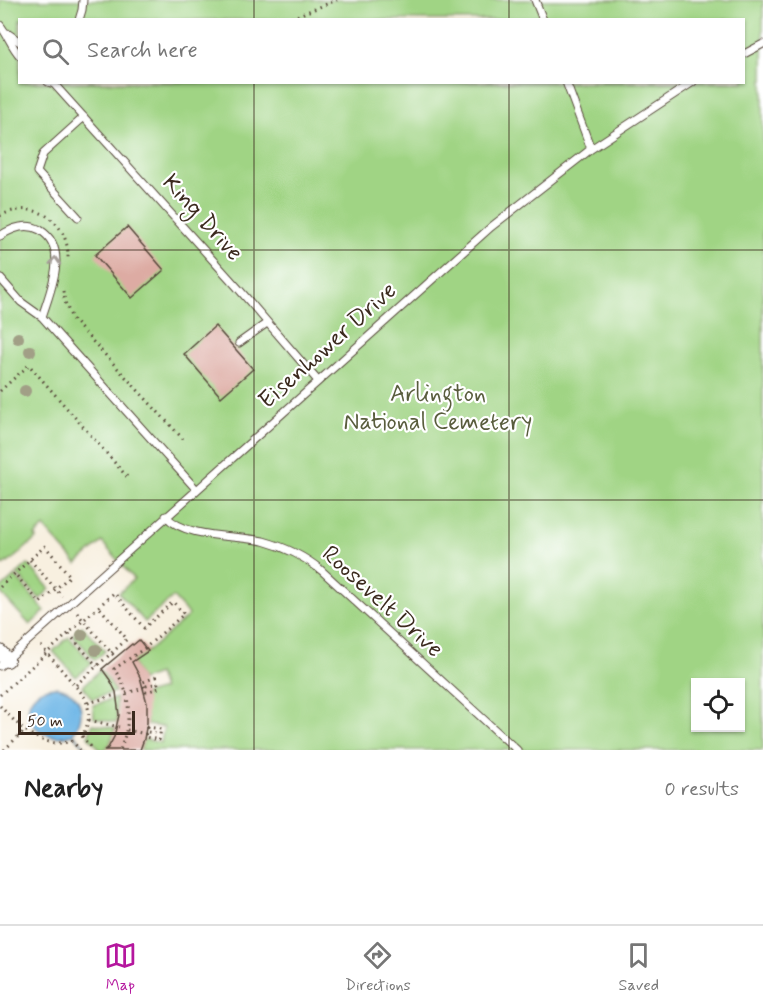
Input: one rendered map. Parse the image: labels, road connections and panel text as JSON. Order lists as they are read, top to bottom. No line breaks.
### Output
{"streets":{"lane":["King Drive","Eisenhower Drive","Roosevelt Drive"]},"crossings":[["King Drive","Eisenhower Drive"],["Eisenhower Drive","Roosevelt Drive"]],"parks":["Arlington National Cemetery"],"scale_bar":"50 m","page":{"search":"Search here","scale":"50 m","heading":["Nearby","0 results"],"nav":["Map","Directions","Saved"]}}
